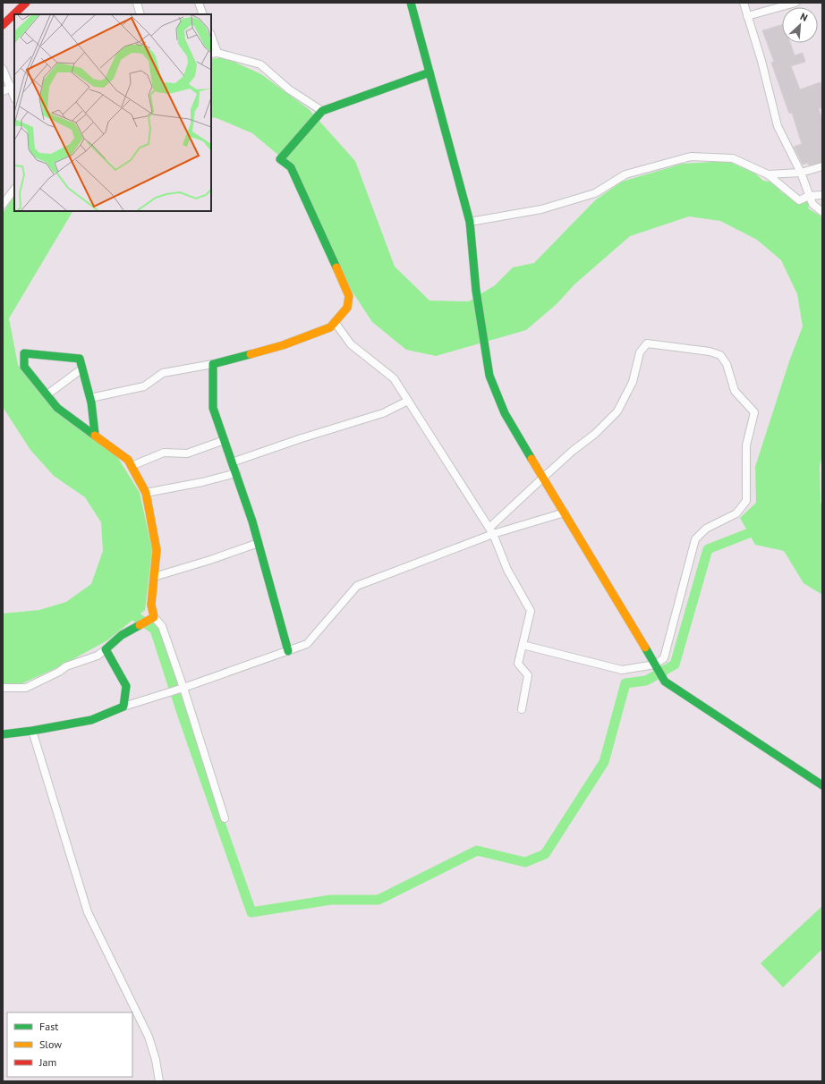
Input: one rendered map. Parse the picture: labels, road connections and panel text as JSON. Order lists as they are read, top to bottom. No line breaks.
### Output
{"legend":["Fast","Slow","Jam"],"north":"top right"}
